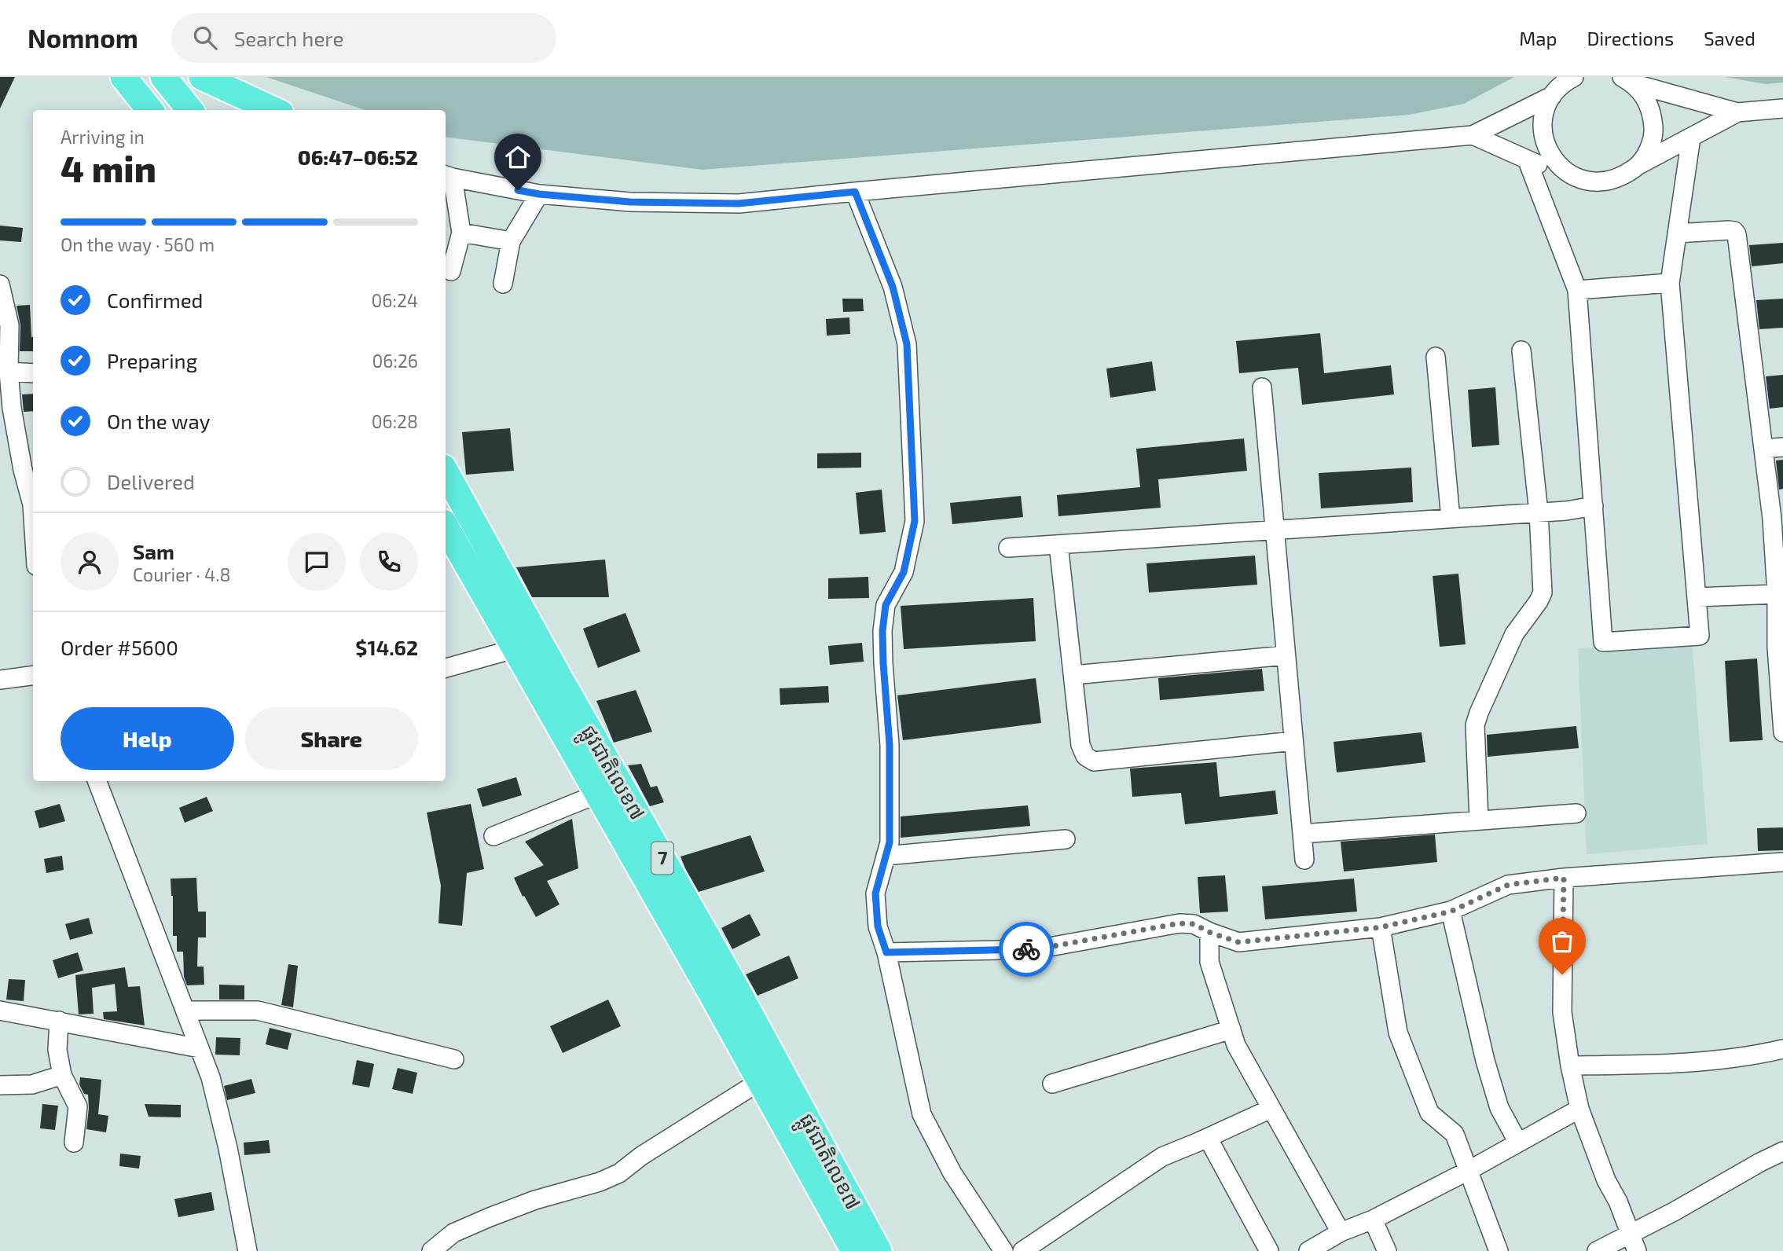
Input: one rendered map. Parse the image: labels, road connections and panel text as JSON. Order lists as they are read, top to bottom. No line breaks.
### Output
{"streets":{"highway":["ផ្លូវជាតិលេខ៧","7"]},"page":{"header":"Nomnom","search":"Search here","nav":["Map","Directions","Saved"],"heading":["4 min","Arriving in","06:47–06:52"],"panel":["Sam","Courier · 4.8","Order #5600","$14.62"],"bar":"On the way · 560 m","list":[["Confirmed","06:24"],["Preparing","06:26"],["On the way","06:28"],"Delivered"],"buttons":["Help","Share"]}}
